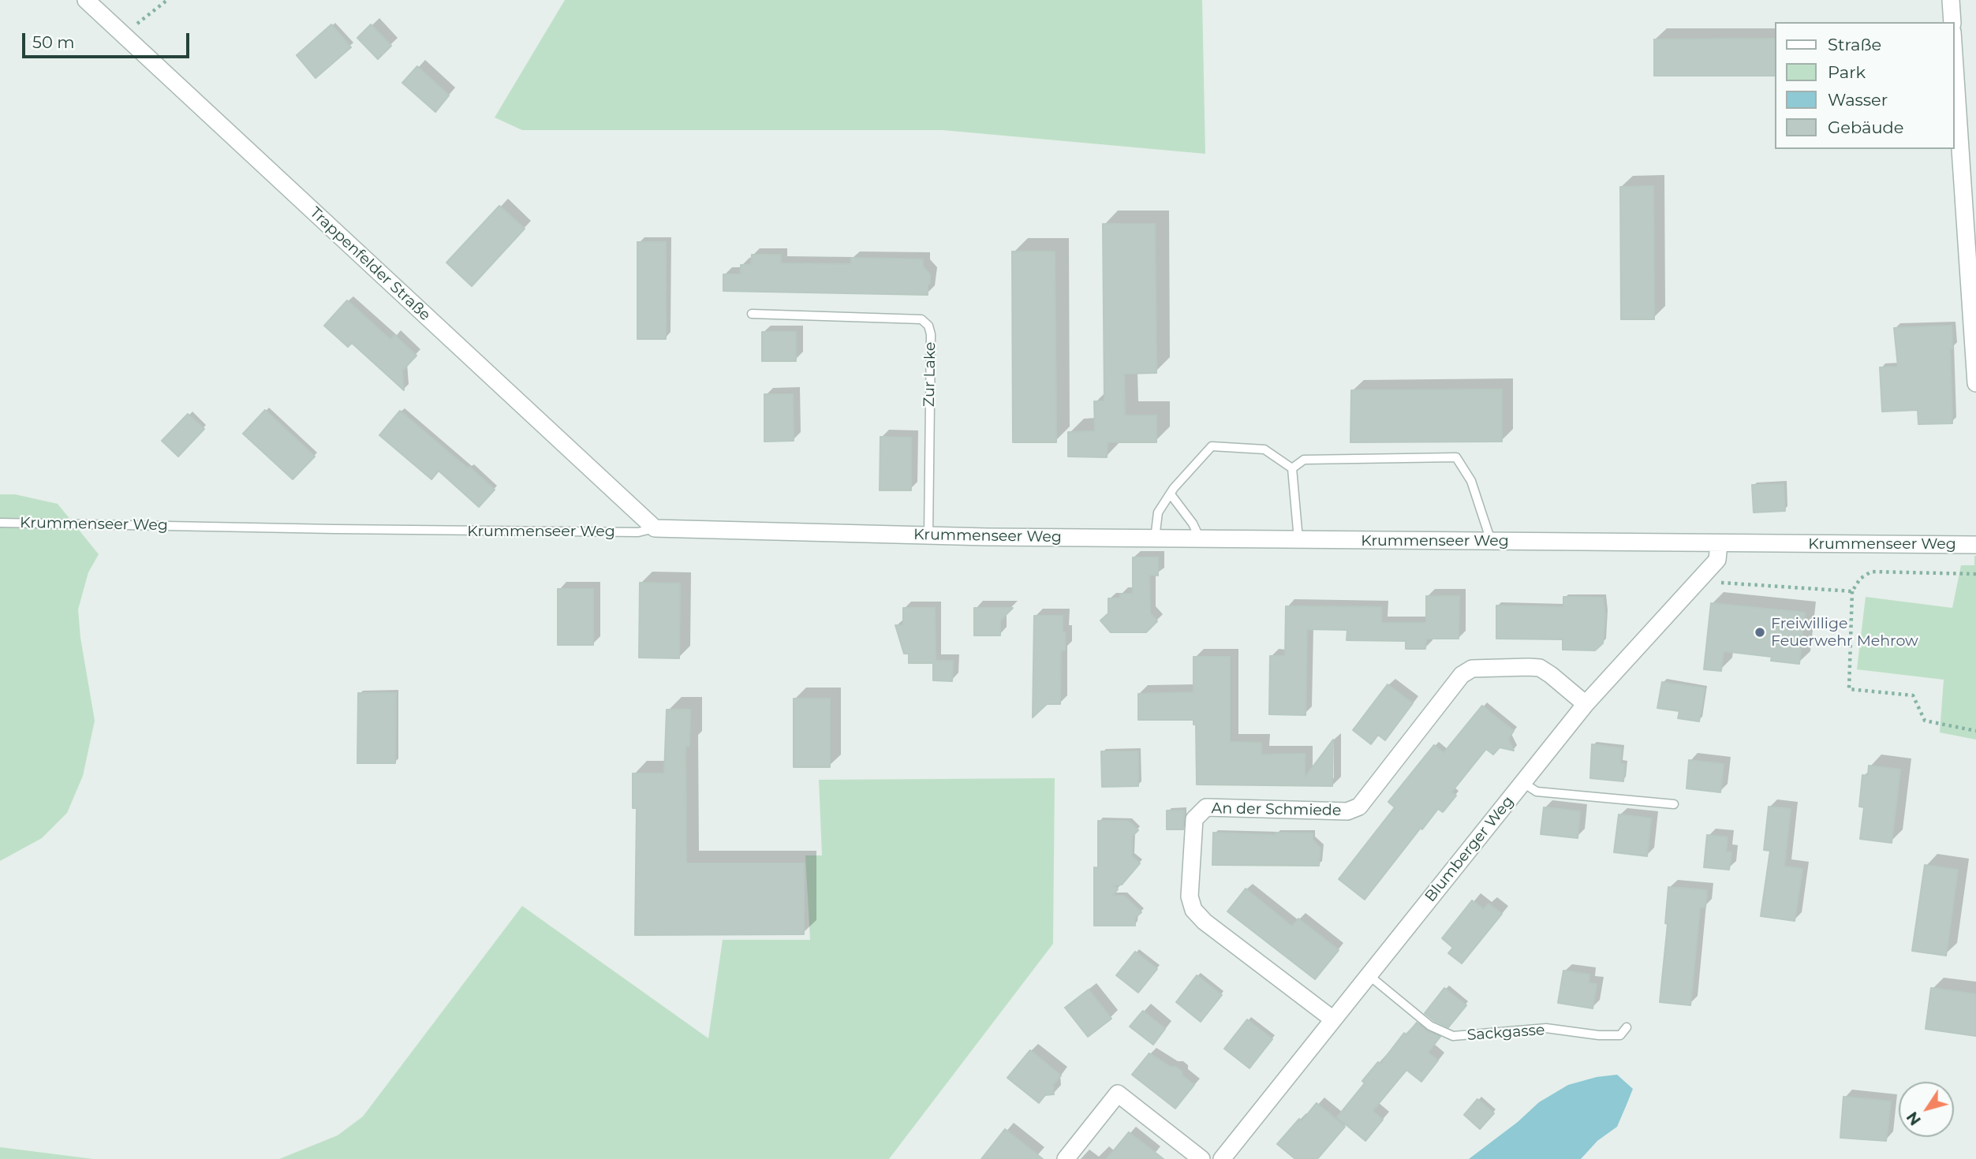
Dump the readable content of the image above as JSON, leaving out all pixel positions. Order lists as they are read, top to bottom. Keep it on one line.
{"streets":{"street":["Trappenfelder Straße","Krummenseer Weg","An der Schmiede","Blumberger Weg"],"lane":["Zur Lake","Sackgasse"]},"crossings":[["Trappenfelder Straße","Krummenseer Weg"],["Zur Lake","Krummenseer Weg"],["Krummenseer Weg","Blumberger Weg"],["An der Schmiede","Blumberger Weg"],["Blumberger Weg","Sackgasse"]],"places":["Freiwillige Feuerwehr Mehrow"],"legend":["Straße","Park","Wasser","Gebäude"],"scale_bar":"50 m","north":"bottom left"}
